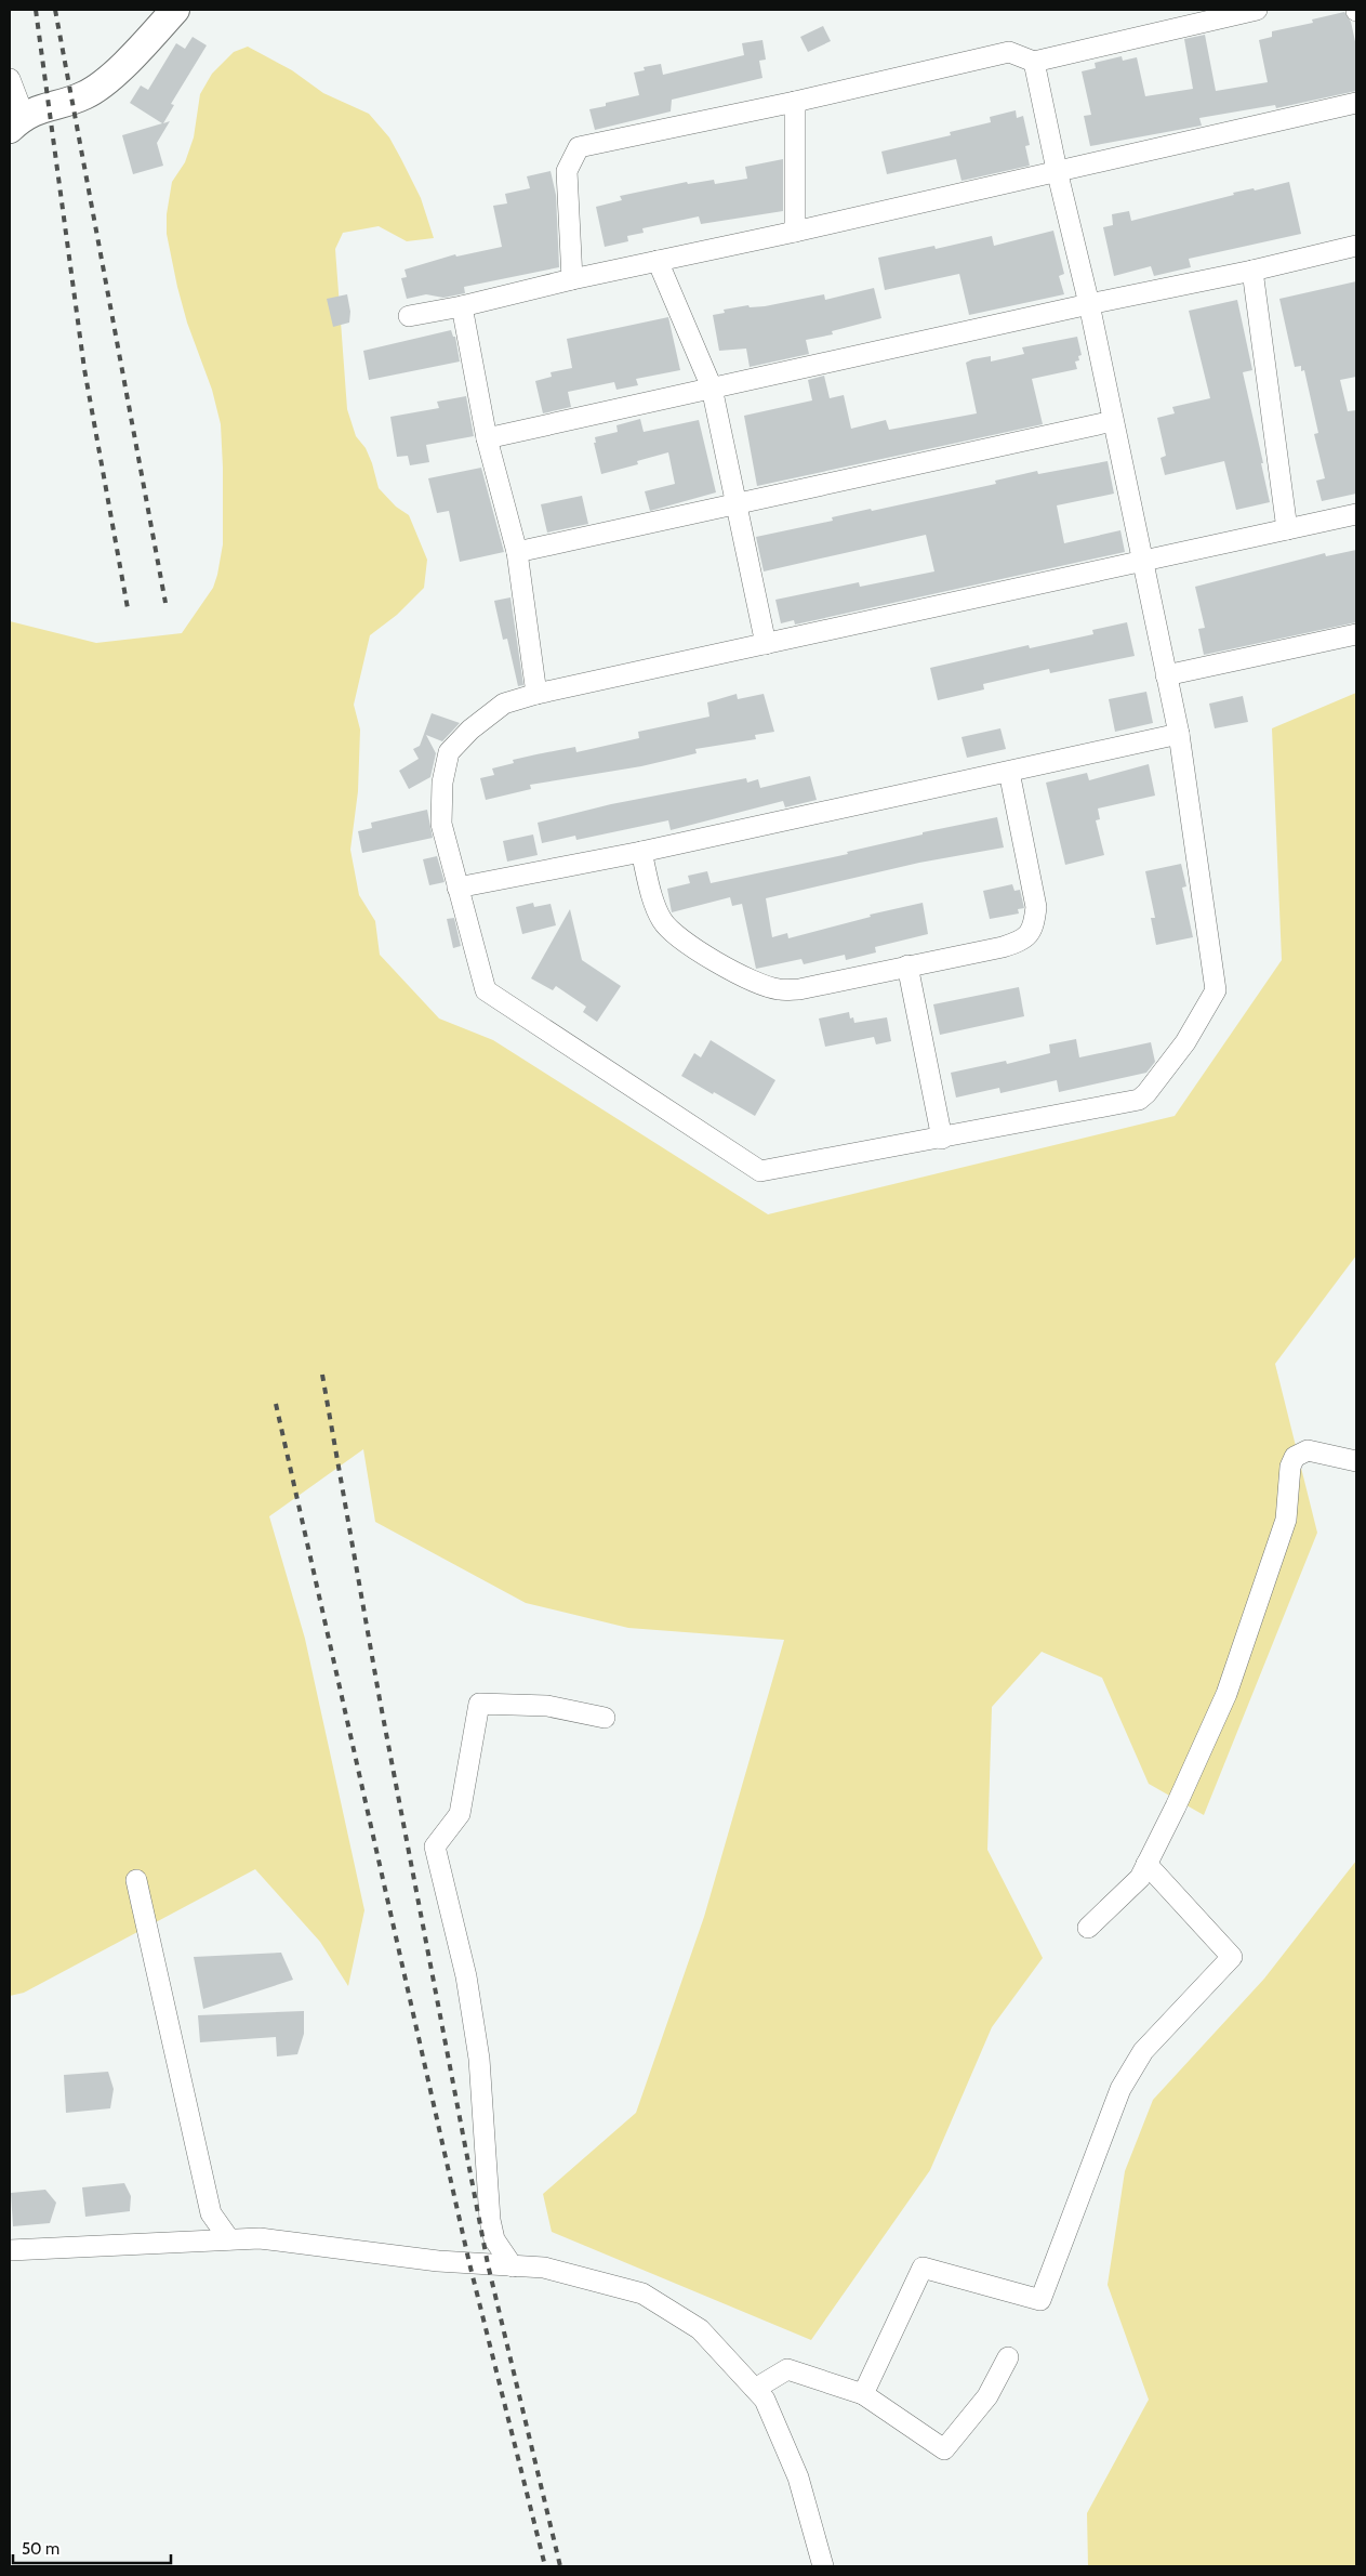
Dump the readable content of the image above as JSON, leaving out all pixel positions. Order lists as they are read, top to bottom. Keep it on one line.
{"scale_bar":"50 m"}
